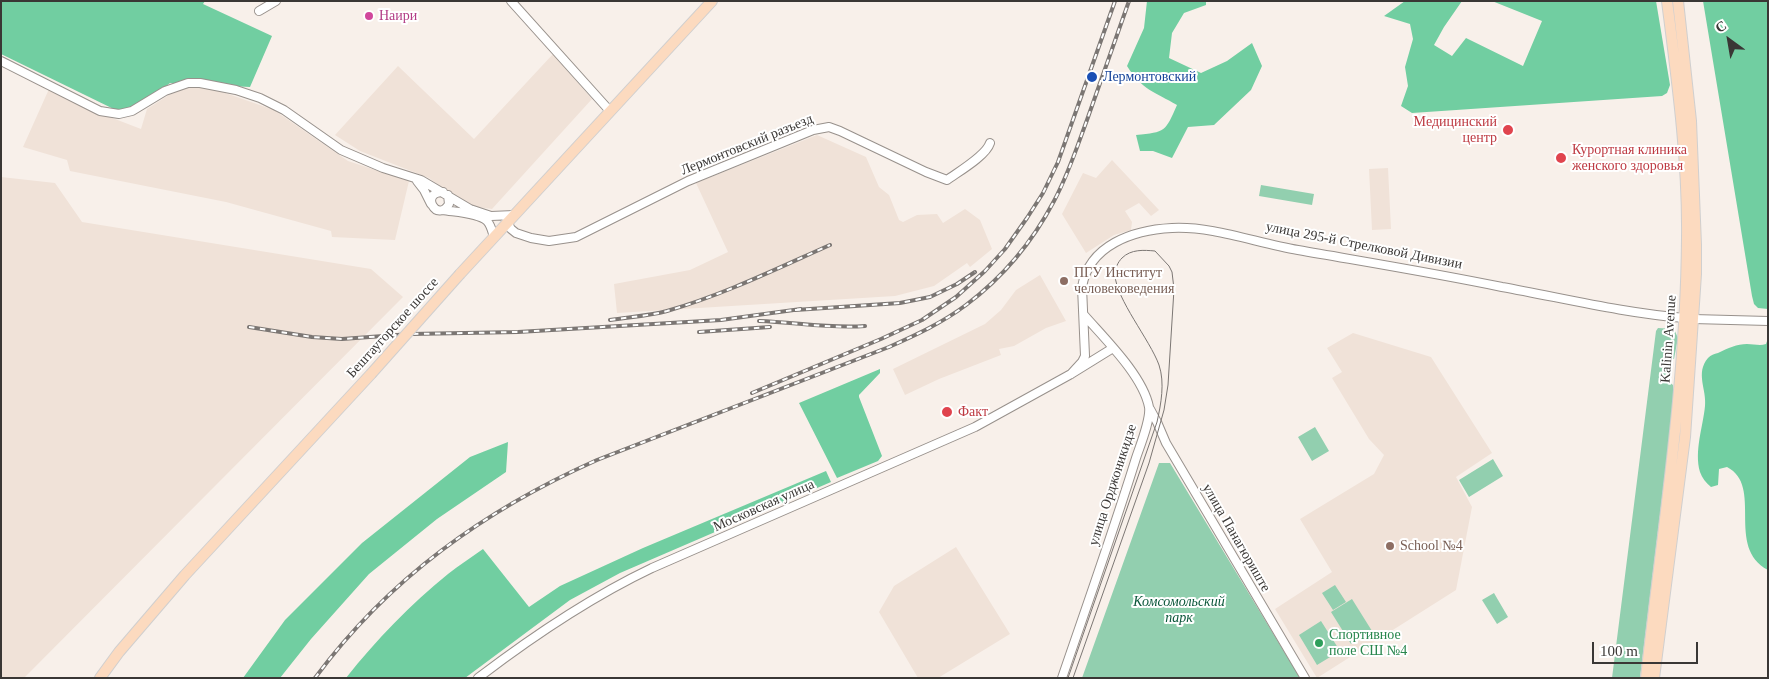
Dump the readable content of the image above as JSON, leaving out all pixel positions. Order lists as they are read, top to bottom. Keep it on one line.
{"streets":{"main road":["Бештаугорское шоссе","Kalinin Avenue"],"street":["Лермонтовский разъезд","улица 295-й Стрелковой Дивизии","улица Орджоникидзе","Московская улица","улица Панагюриште"]},"crossings":[["Лермонтовский разъезд","Бештаугорское шоссе"],["улица 295-й Стрелковой Дивизии","Kalinin Avenue"],["улица 295-й Стрелковой Дивизии","Московская улица"],["улица Орджоникидзе","улица Панагюриште"]],"parks":["Комсомольский парк"],"places":["Наири","Лермонтовский","Медицинский центр","Курортная клиника женского здоровья","ПГУ Институт человековедения","Факт","School №4","Спортивное поле СШ №4"],"scale_bar":"100 m","north":"top left"}
